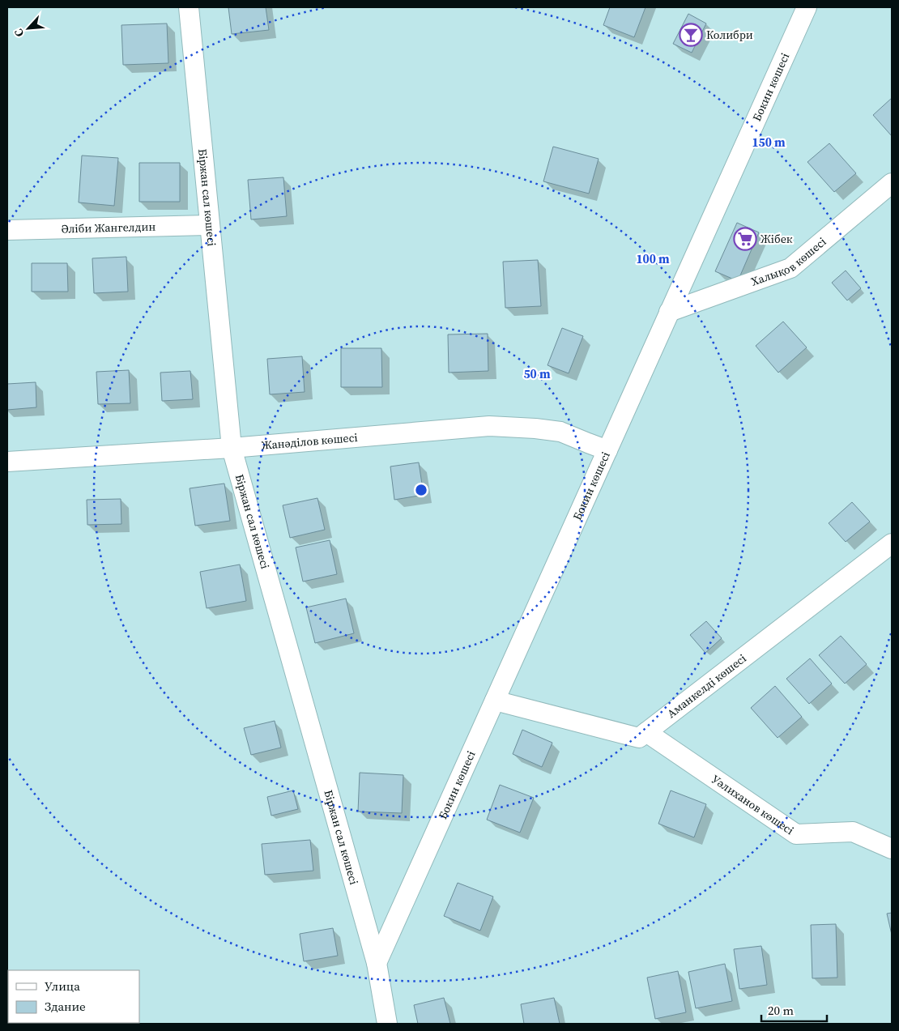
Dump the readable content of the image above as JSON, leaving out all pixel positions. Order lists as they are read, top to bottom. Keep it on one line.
{"streets":{"street":["Бокин көшесі","Біржан сал көшесі","Әліби Жангелдин","Халықов көшесі","Жанәділов көшесі","Аманкелді көшесі","Уәлиханов көшесі"]},"crossings":[["Бокин көшесі","Біржан сал көшесі"],["Бокин көшесі","Халықов көшесі"],["Бокин көшесі","Жанәділов көшесі"],["Бокин көшесі","Аманкелді көшесі"],["Біржан сал көшесі","Әліби Жангелдин"],["Біржан сал көшесі","Жанәділов көшесі"],["Аманкелді көшесі","Уәлиханов көшесі"]],"places":{"bar":["Колибри"],"supermarket":["Жібек"]},"legend":["Улица","Здание"],"scale_bar":"20 m","north":"bottom left","rings":["150 m","100 m","50 m"]}
